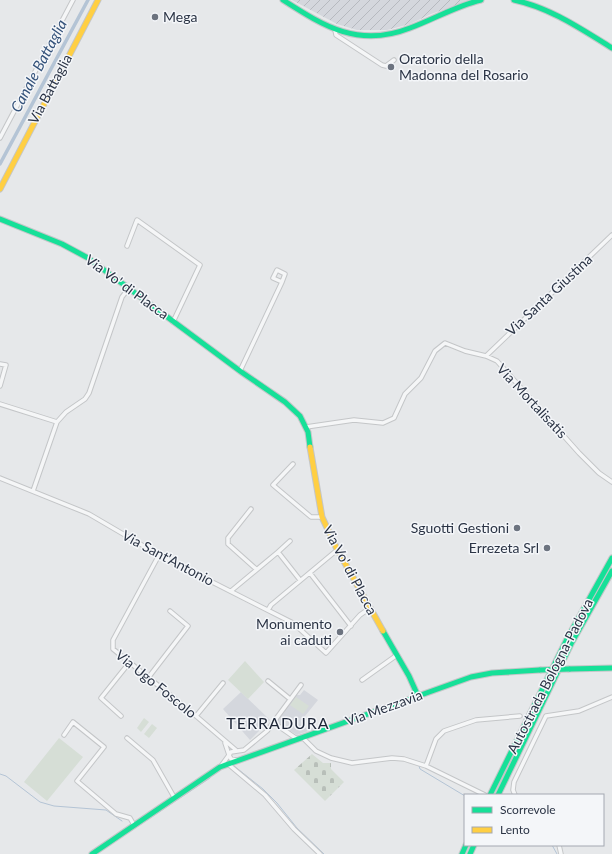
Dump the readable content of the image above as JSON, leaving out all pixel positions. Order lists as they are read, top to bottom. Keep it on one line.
{"streets":{"main road":["Via Battaglia","Via Vo' di Placca","Autostrada Bologna-Padova","Via Mezzavia"],"street":["Via Santa Giustina","Via Mortalisatis","Via Sant'Antonio","Via Ugo Foscolo"]},"crossings":[["Via Vo' di Placca","Via Mortalisatis"],["Via Vo' di Placca","Via Mezzavia"],["Via Santa Giustina","Via Mortalisatis"],["Via Sant'Antonio","Via Ugo Foscolo"]],"districts":["TERRADURA"],"water":["Canale Battaglia"],"places":["Mega","Oratorio della Madonna del Rosario","Sguotti Gestioni","Errezeta Srl","Monumento ai caduti"],"legend":["Scorrevole","Lento"]}
